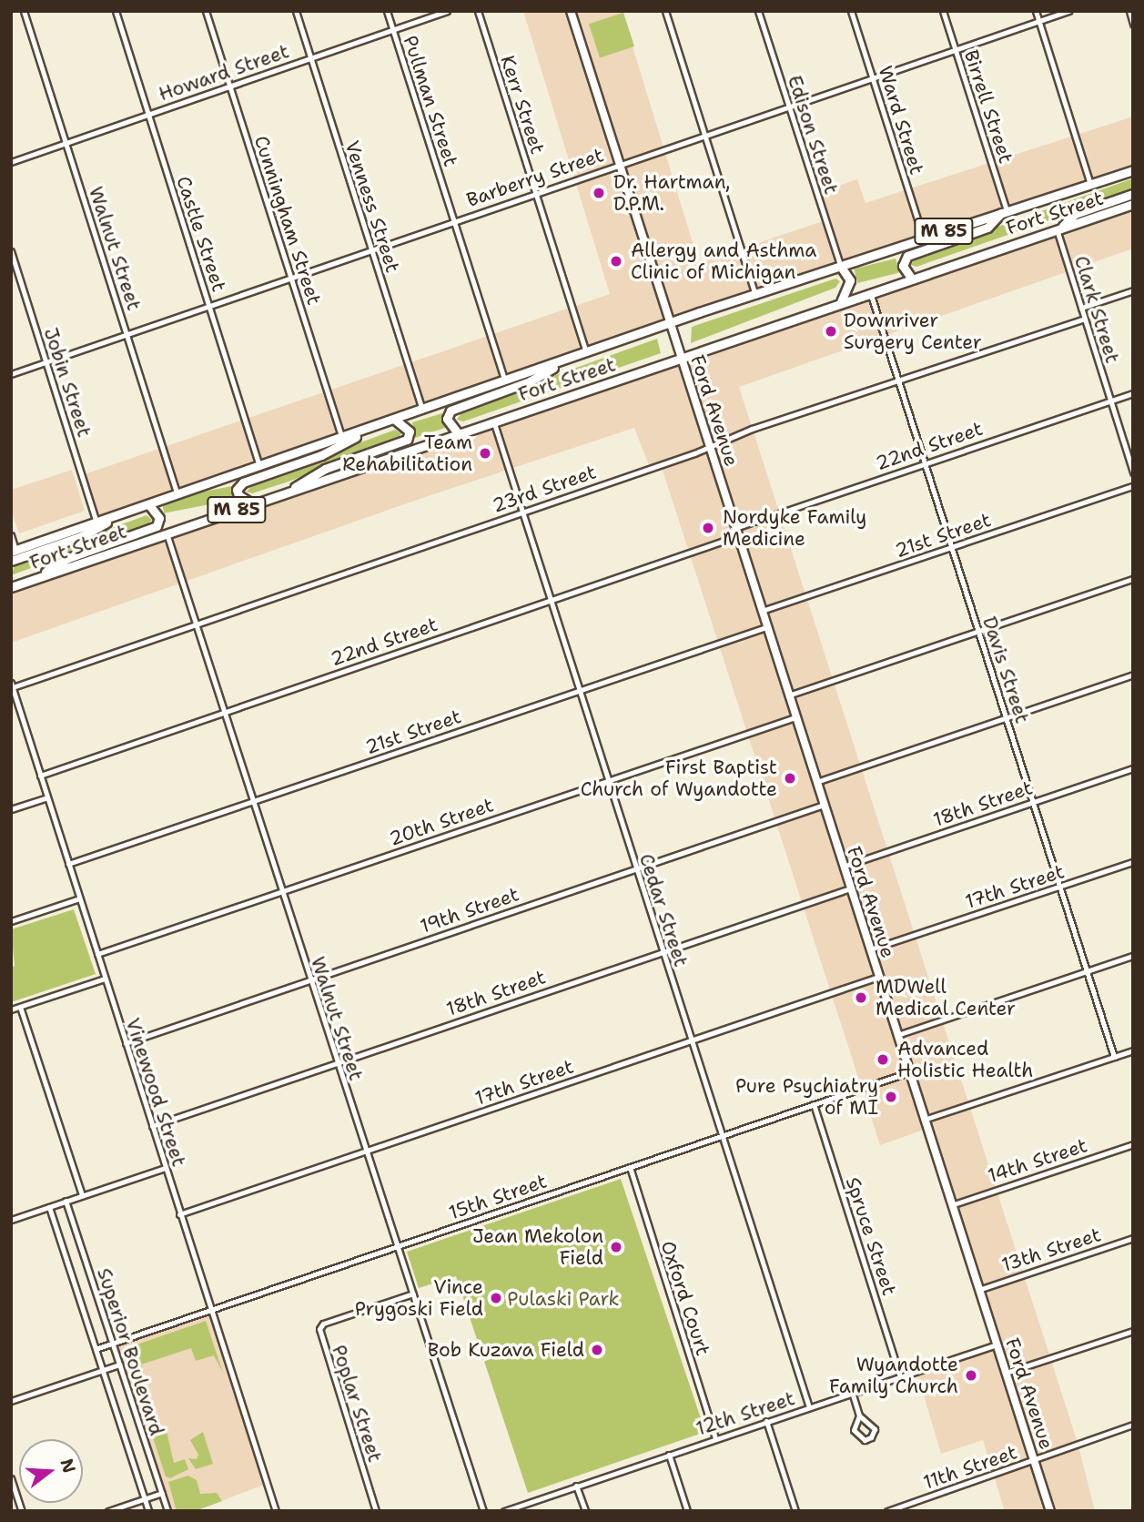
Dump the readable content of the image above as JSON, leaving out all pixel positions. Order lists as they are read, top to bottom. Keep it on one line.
{"streets":{"main road":["Fort Street","M 85","Ford Avenue"],"street":["Howard Street","Pullman Street","Kerr Street","Birrell Street","Ward Street","Edison Street","Barberry Street","Venness Street","Cunningham Street","Castle Street","Walnut Street","Clark Street","Jobin Street","22nd Street","23rd Street","21st Street","Davis Street","18th Street","20th Street","17th Street","19th Street","Cedar Street","Vinewood Street","14th Street","15th Street","Spruce Street","13th Street","Oxford Court","Superior Boulevard","Poplar Street","12th Street","11th Street"]},"crossings":[["Howard Street","Pullman Street"],["Howard Street","Venness Street"],["Howard Street","Cunningham Street"],["Howard Street","Castle Street"],["Howard Street","Walnut Street"],["Pullman Street","Barberry Street"],["Pullman Street","Fort Street"],["Kerr Street","Barberry Street"],["Kerr Street","Fort Street"],["Birrell Street","Barberry Street"],["Birrell Street","Fort Street"],["Ward Street","Barberry Street"],["Ward Street","Fort Street"],["Edison Street","Barberry Street"],["Edison Street","Fort Street"],["Barberry Street","Venness Street"],["Barberry Street","Cunningham Street"],["Barberry Street","Castle Street"],["Barberry Street","Walnut Street"],["Barberry Street","Jobin Street"],["Barberry Street","Ford Avenue"],["Venness Street","Fort Street"],["Fort Street","Cunningham Street"],["Fort Street","Castle Street"],["Fort Street","Walnut Street"],["Fort Street","Clark Street"],["Fort Street","Jobin Street"],["Fort Street","Ford Avenue"],["Fort Street","Davis Street"],["Fort Street","Cedar Street"],["Walnut Street","22nd Street"],["Walnut Street","23rd Street"],["Walnut Street","21st Street"],["Walnut Street","18th Street"],["Walnut Street","20th Street"],["Walnut Street","17th Street"],["Walnut Street","19th Street"],["Walnut Street","15th Street"],["Walnut Street","Poplar Street"],["Clark Street","22nd Street"],["Clark Street","23rd Street"],["Ford Avenue","22nd Street"],["Ford Avenue","23rd Street"],["Ford Avenue","21st Street"],["Ford Avenue","18th Street"],["Ford Avenue","20th Street"],["Ford Avenue","17th Street"],["Ford Avenue","19th Street"],["Ford Avenue","14th Street"],["Ford Avenue","15th Street"],["Ford Avenue","13th Street"],["Ford Avenue","12th Street"],["Ford Avenue","11th Street"],["22nd Street","Davis Street"],["22nd Street","Cedar Street"],["22nd Street","Vinewood Street"],["23rd Street","Davis Street"],["23rd Street","Cedar Street"],["23rd Street","Vinewood Street"],["21st Street","Davis Street"],["21st Street","Cedar Street"],["21st Street","Vinewood Street"],["Davis Street","18th Street"],["Davis Street","17th Street"],["18th Street","Cedar Street"],["18th Street","Vinewood Street"],["20th Street","Cedar Street"],["20th Street","Vinewood Street"],["17th Street","Cedar Street"],["17th Street","Vinewood Street"],["19th Street","Cedar Street"],["19th Street","Vinewood Street"],["Cedar Street","15th Street"],["Cedar Street","12th Street"],["Vinewood Street","15th Street"],["15th Street","Spruce Street"],["15th Street","Oxford Court"],["15th Street","Superior Boulevard"],["Spruce Street","12th Street"],["Oxford Court","12th Street"]],"parks":["Pulaski Park"],"places":["Dr. Hartman, D.P.M.","Allergy and Asthma Clinic of Michigan","Downriver Surgery Center","Team Rehabilitation","Nordyke Family Medicine","First Baptist Church of Wyandotte","MDWell Medical Center","Advanced Holistic Health","Pure Psychiatry of MI","Jean Mekolon Field","Vince Prygoski Field","Bob Kuzava Field","Wyandotte Family Church"],"north":"right"}
